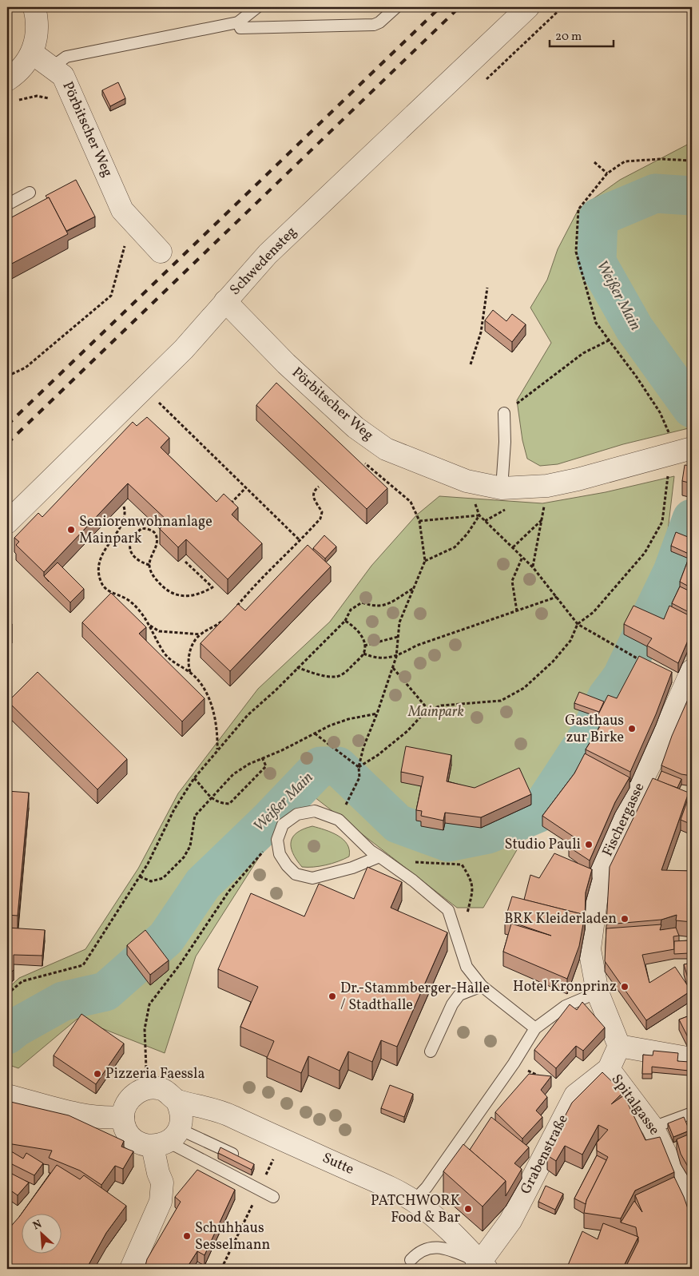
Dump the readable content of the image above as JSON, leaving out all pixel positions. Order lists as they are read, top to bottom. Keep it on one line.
{"streets":{"street":["Pörbitscher Weg","Schwedensteg","Fischergasse","Spitalgasse","Grabenstraße","Sutte"]},"crossings":[["Pörbitscher Weg","Schwedensteg"],["Fischergasse","Grabenstraße"],["Spitalgasse","Grabenstraße"],["Grabenstraße","Sutte"]],"water":["Weißer Main"],"parks":["Mainpark"],"places":["Seniorenwohnanlage Mainpark","Gasthaus zur Birke","Studio Pauli","BRK Kleiderladen","Hotel Kronprinz","Dr.-Stammberger-Halle / Stadthalle","Pizzeria Faessla","PATCHWORK Food & Bar","Schuhhaus Sesselmann"],"scale_bar":"20 m","north":"top left"}
